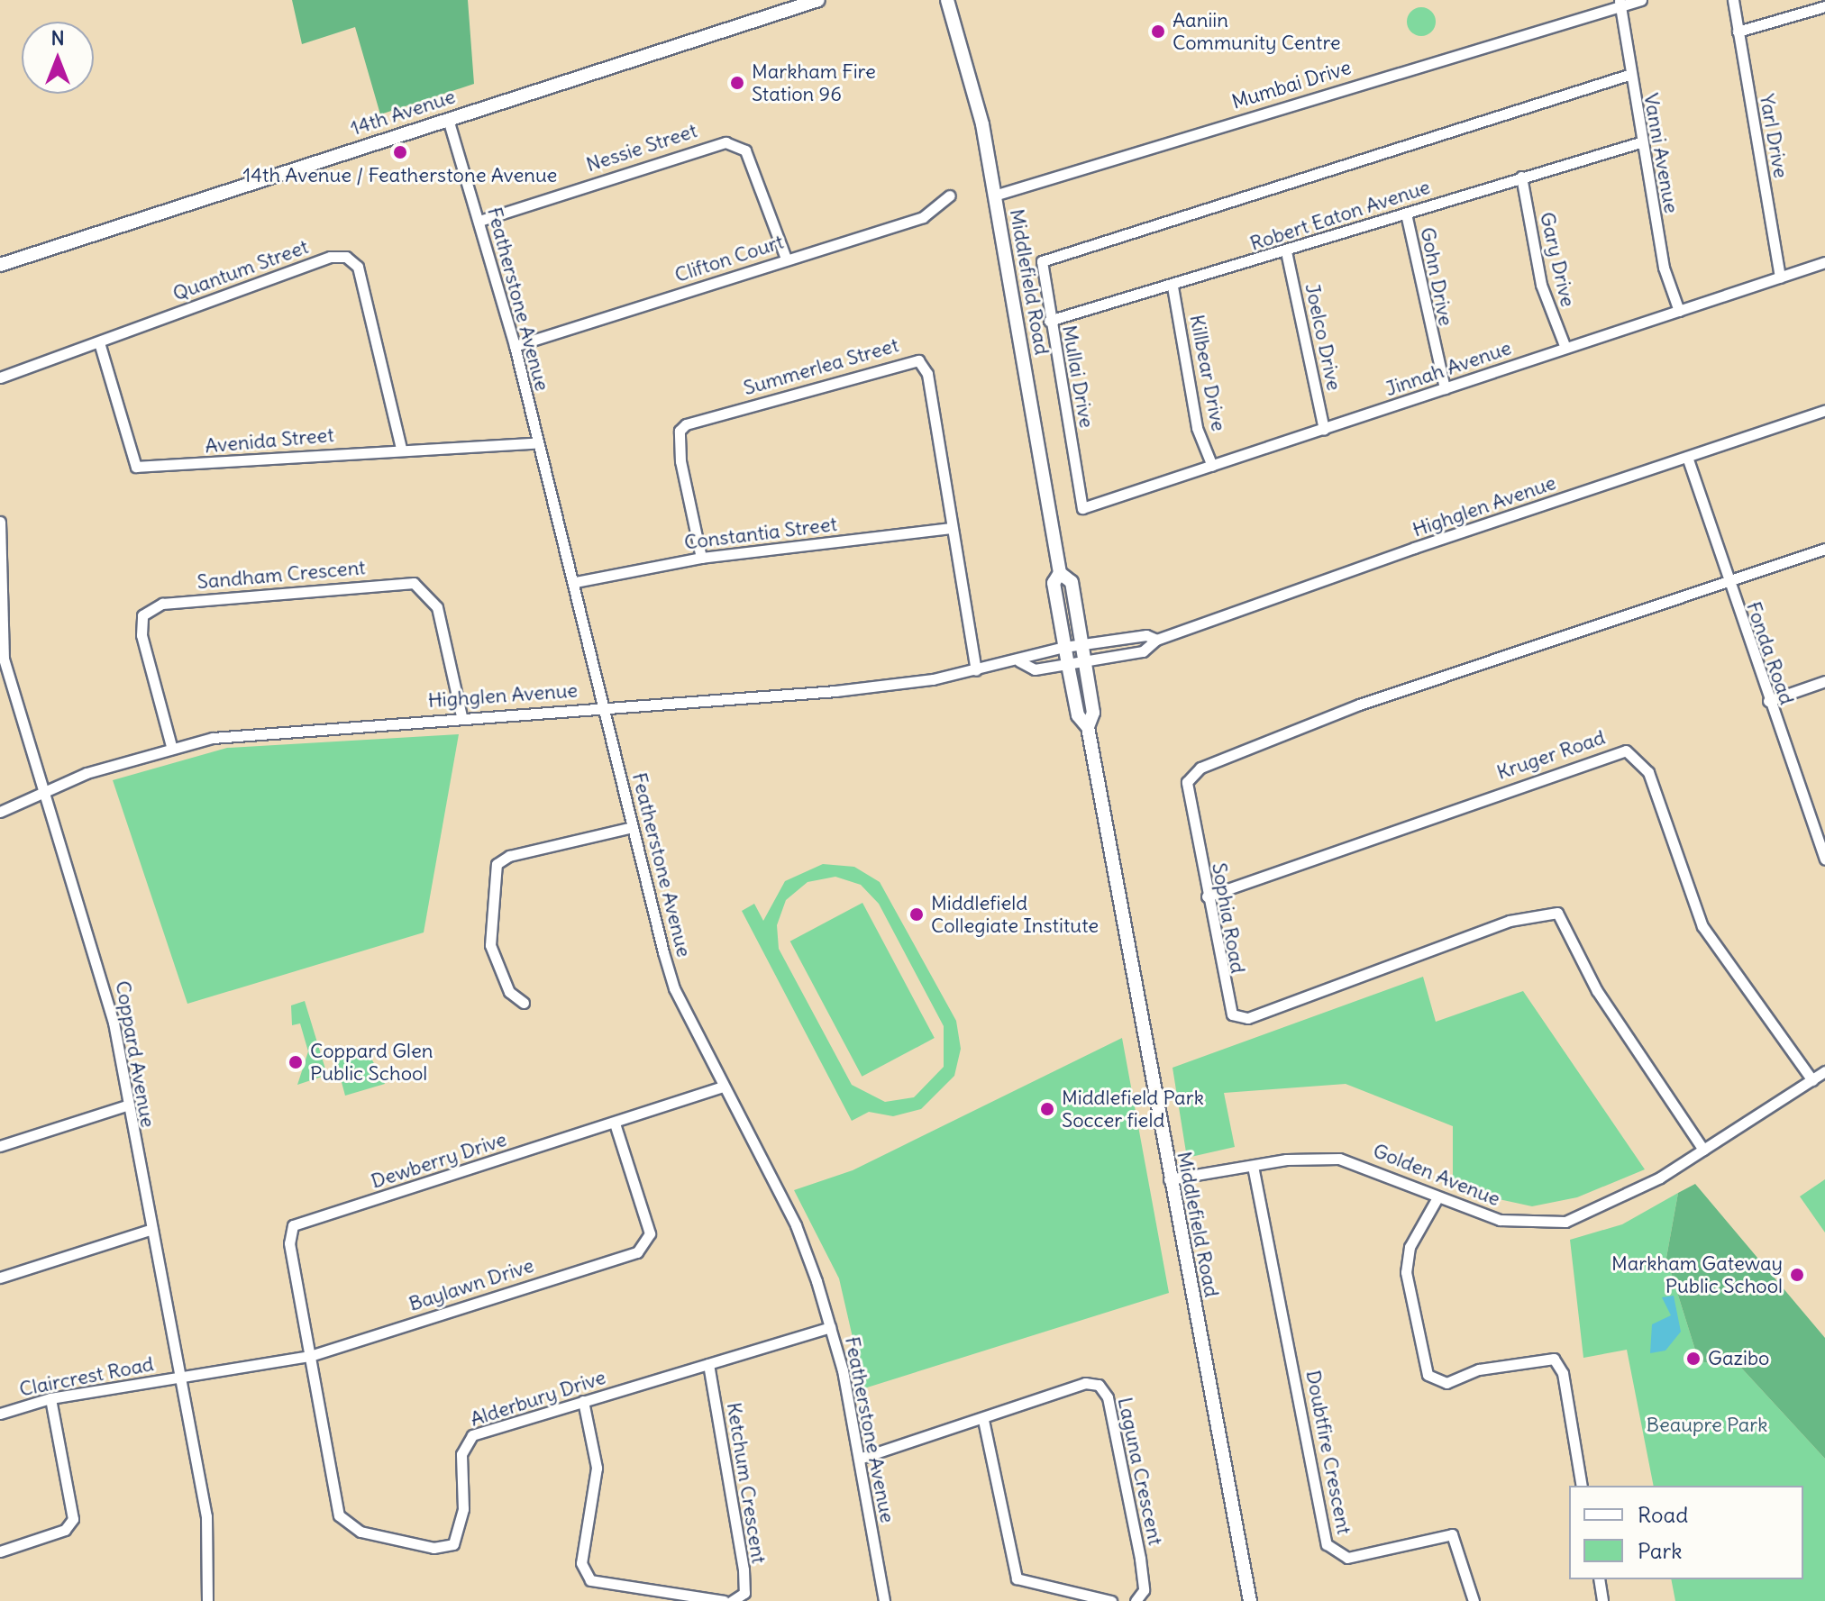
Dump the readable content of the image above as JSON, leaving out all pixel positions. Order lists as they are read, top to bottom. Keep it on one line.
{"streets":{"main road":["14th Avenue","Middlefield Road"],"street":["Mumbai Drive","Yarl Drive","Nessie Street","Vanni Avenue","Robert Eaton Avenue","Clifton Court","Gary Drive","Quantum Street","Gohn Drive","Featherstone Avenue","Joelco Drive","Summerlea Street","Jinnah Avenue","Killbear Drive","Mullai Drive","Avenida Street","Highglen Avenue","Constantia Street","Sandham Crescent","Fonda Road","Kruger Road","Sophia Road","Coppard Avenue","Dewberry Drive","Golden Avenue","Baylawn Drive","Claircrest Road","Alderbury Drive","Doubtfire Crescent","Laguna Crescent","Ketchum Crescent"]},"crossings":[["Mumbai Drive","Vanni Avenue"],["Mumbai Drive","Middlefield Road"],["14th Avenue","Featherstone Avenue"],["Yarl Drive","Jinnah Avenue"],["Nessie Street","Clifton Court"],["Nessie Street","Featherstone Avenue"],["Vanni Avenue","Robert Eaton Avenue"],["Vanni Avenue","Jinnah Avenue"],["Vanni Avenue","Mullai Drive"],["Robert Eaton Avenue","Gary Drive"],["Robert Eaton Avenue","Gohn Drive"],["Robert Eaton Avenue","Joelco Drive"],["Robert Eaton Avenue","Killbear Drive"],["Robert Eaton Avenue","Mullai Drive"],["Clifton Court","Featherstone Avenue"],["Gary Drive","Jinnah Avenue"],["Quantum Street","Avenida Street"],["Gohn Drive","Jinnah Avenue"],["Middlefield Road","Highglen Avenue"],["Middlefield Road","Golden Avenue"],["Featherstone Avenue","Avenida Street"],["Featherstone Avenue","Highglen Avenue"],["Featherstone Avenue","Constantia Street"],["Featherstone Avenue","Dewberry Drive"],["Featherstone Avenue","Alderbury Drive"],["Featherstone Avenue","Laguna Crescent"],["Joelco Drive","Jinnah Avenue"],["Summerlea Street","Highglen Avenue"],["Summerlea Street","Constantia Street"],["Jinnah Avenue","Killbear Drive"],["Jinnah Avenue","Mullai Drive"],["Highglen Avenue","Sandham Crescent"],["Highglen Avenue","Fonda Road"],["Highglen Avenue","Coppard Avenue"],["Fonda Road","Sophia Road"],["Kruger Road","Sophia Road"],["Kruger Road","Golden Avenue"],["Sophia Road","Golden Avenue"],["Coppard Avenue","Baylawn Drive"],["Coppard Avenue","Claircrest Road"],["Dewberry Drive","Baylawn Drive"],["Dewberry Drive","Alderbury Drive"],["Golden Avenue","Doubtfire Crescent"],["Baylawn Drive","Claircrest Road"],["Baylawn Drive","Alderbury Drive"],["Alderbury Drive","Ketchum Crescent"]],"parks":["Beaupre Park"],"places":["Aaniin Community Centre","Markham Fire Station 96","14th Avenue / Featherstone Avenue","Middlefield Collegiate Institute","Coppard Glen Public School","Middlefield Park Soccer field","Markham Gateway Public School","Gazibo"],"legend":["Road","Park"],"north":"top"}
